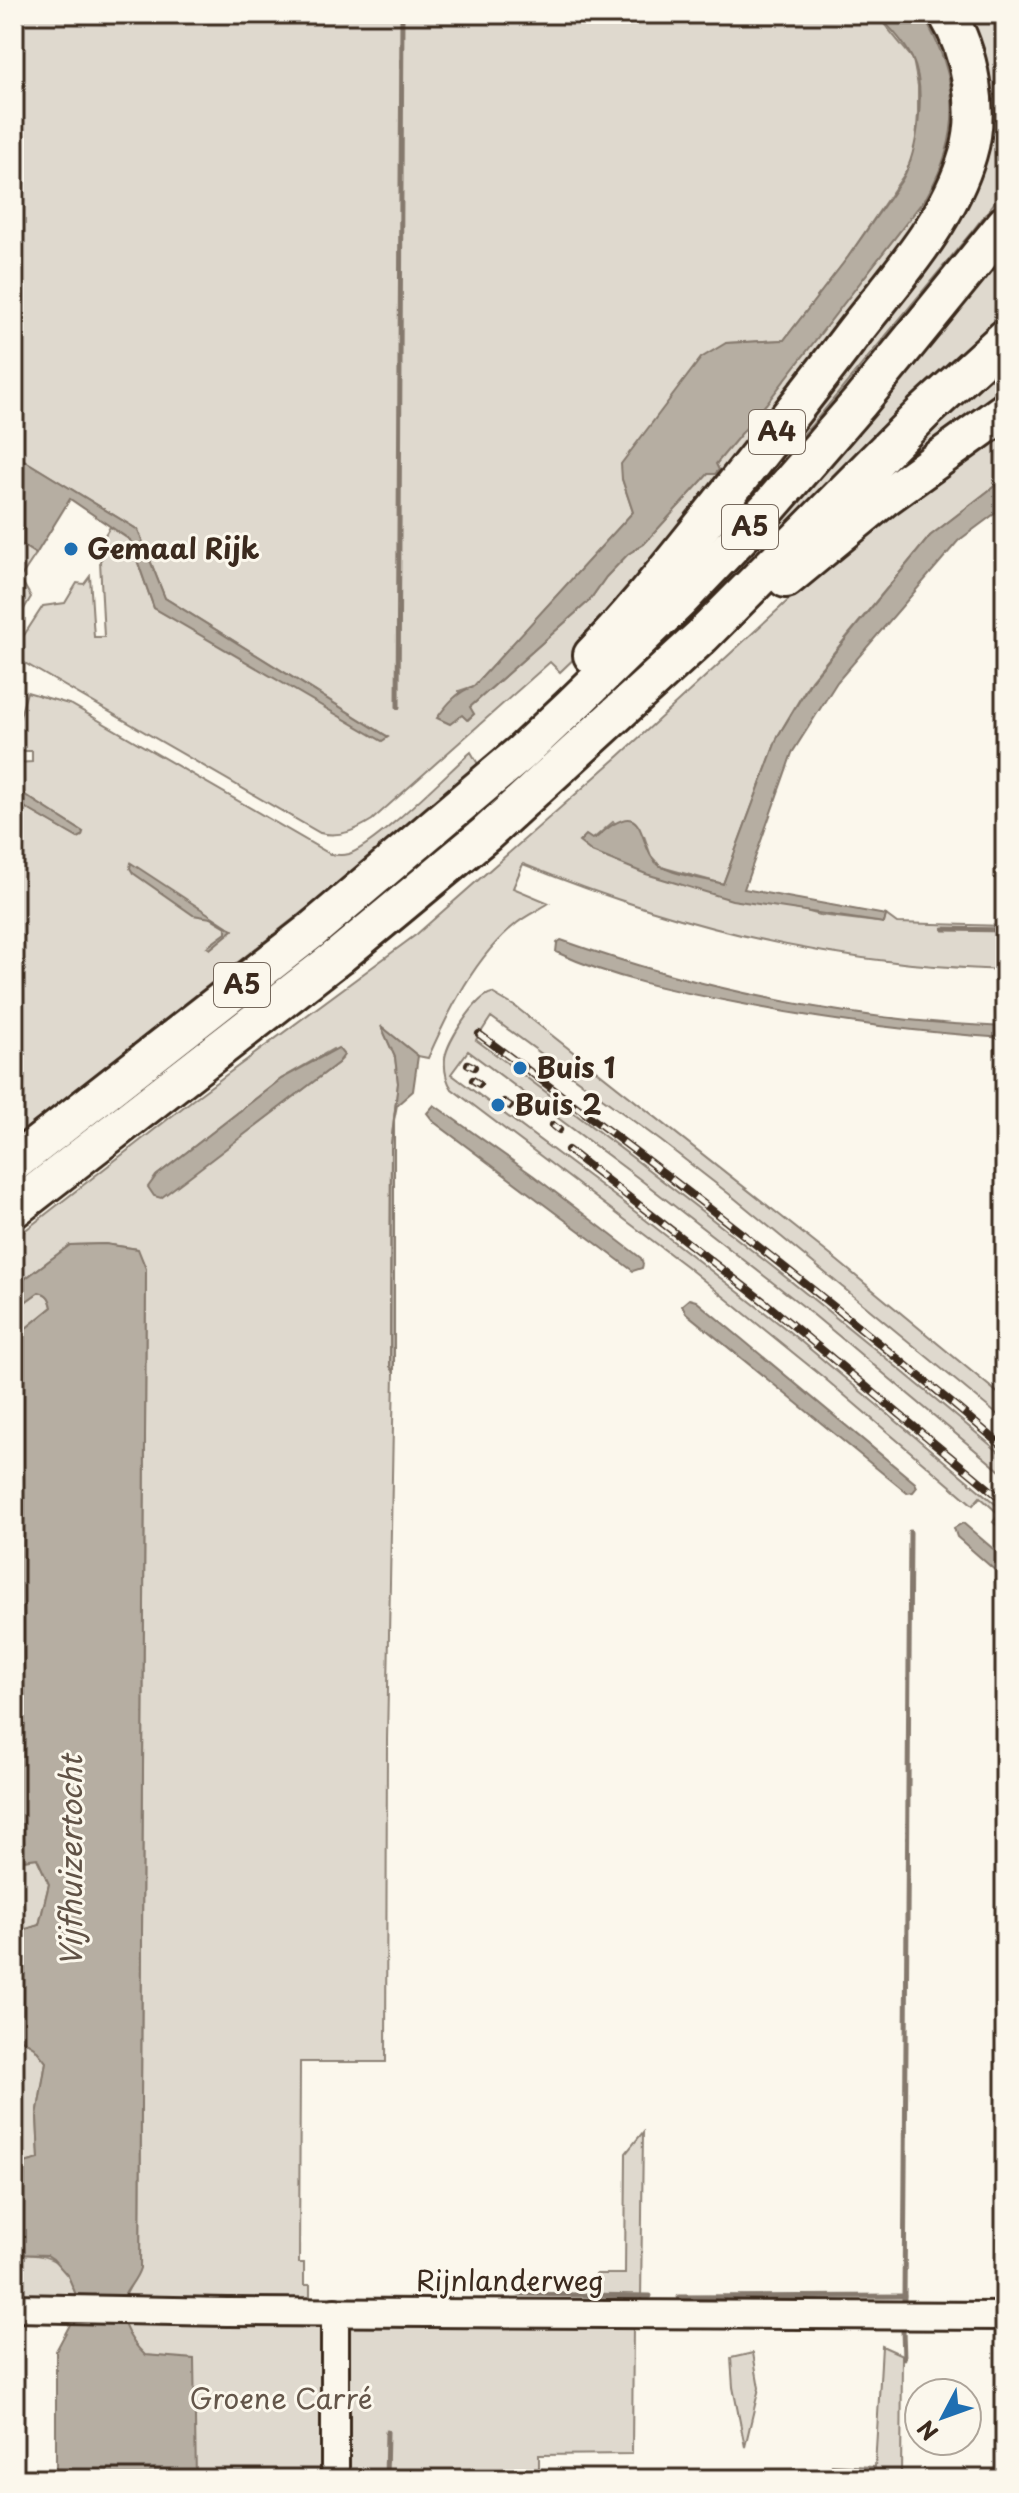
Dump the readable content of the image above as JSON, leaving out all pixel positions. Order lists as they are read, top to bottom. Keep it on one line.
{"streets":{"highway":["A4","A5"],"street":["Rijnlanderweg"]},"crossings":[["A4","A5"]],"water":["Vijfhuizertocht"],"parks":["Groene Carré"],"places":["Gemaal Rijk","Buis 1","Buis 2"],"north":"bottom left"}
